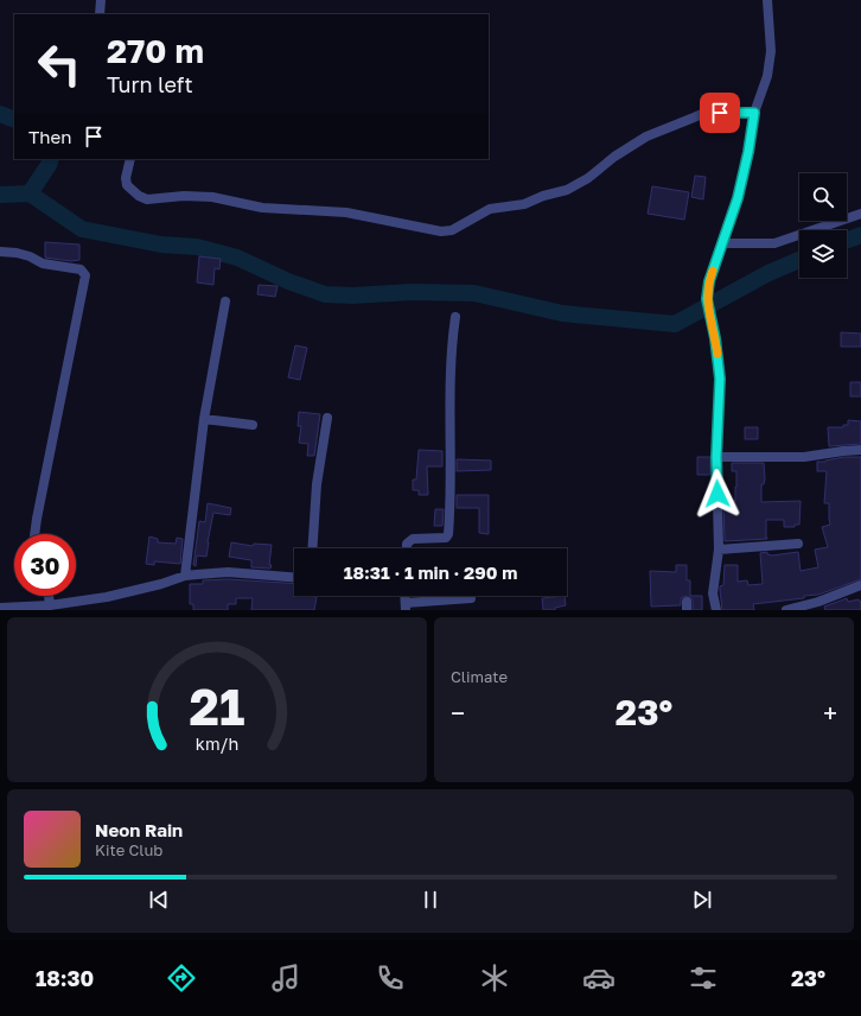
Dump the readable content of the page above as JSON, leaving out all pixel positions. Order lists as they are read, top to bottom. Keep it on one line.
{"page":{"turn":["270 m","Turn left"],"then":"Then","limit":"30","trip":"18:31 · 1 min · 290 m","tile":"Climate","heat":["−","23°","+"],"song":["Neon Rain","Kite Club"],"tabs":["18:30","23°"],"gauge":["21","km/h"]}}
